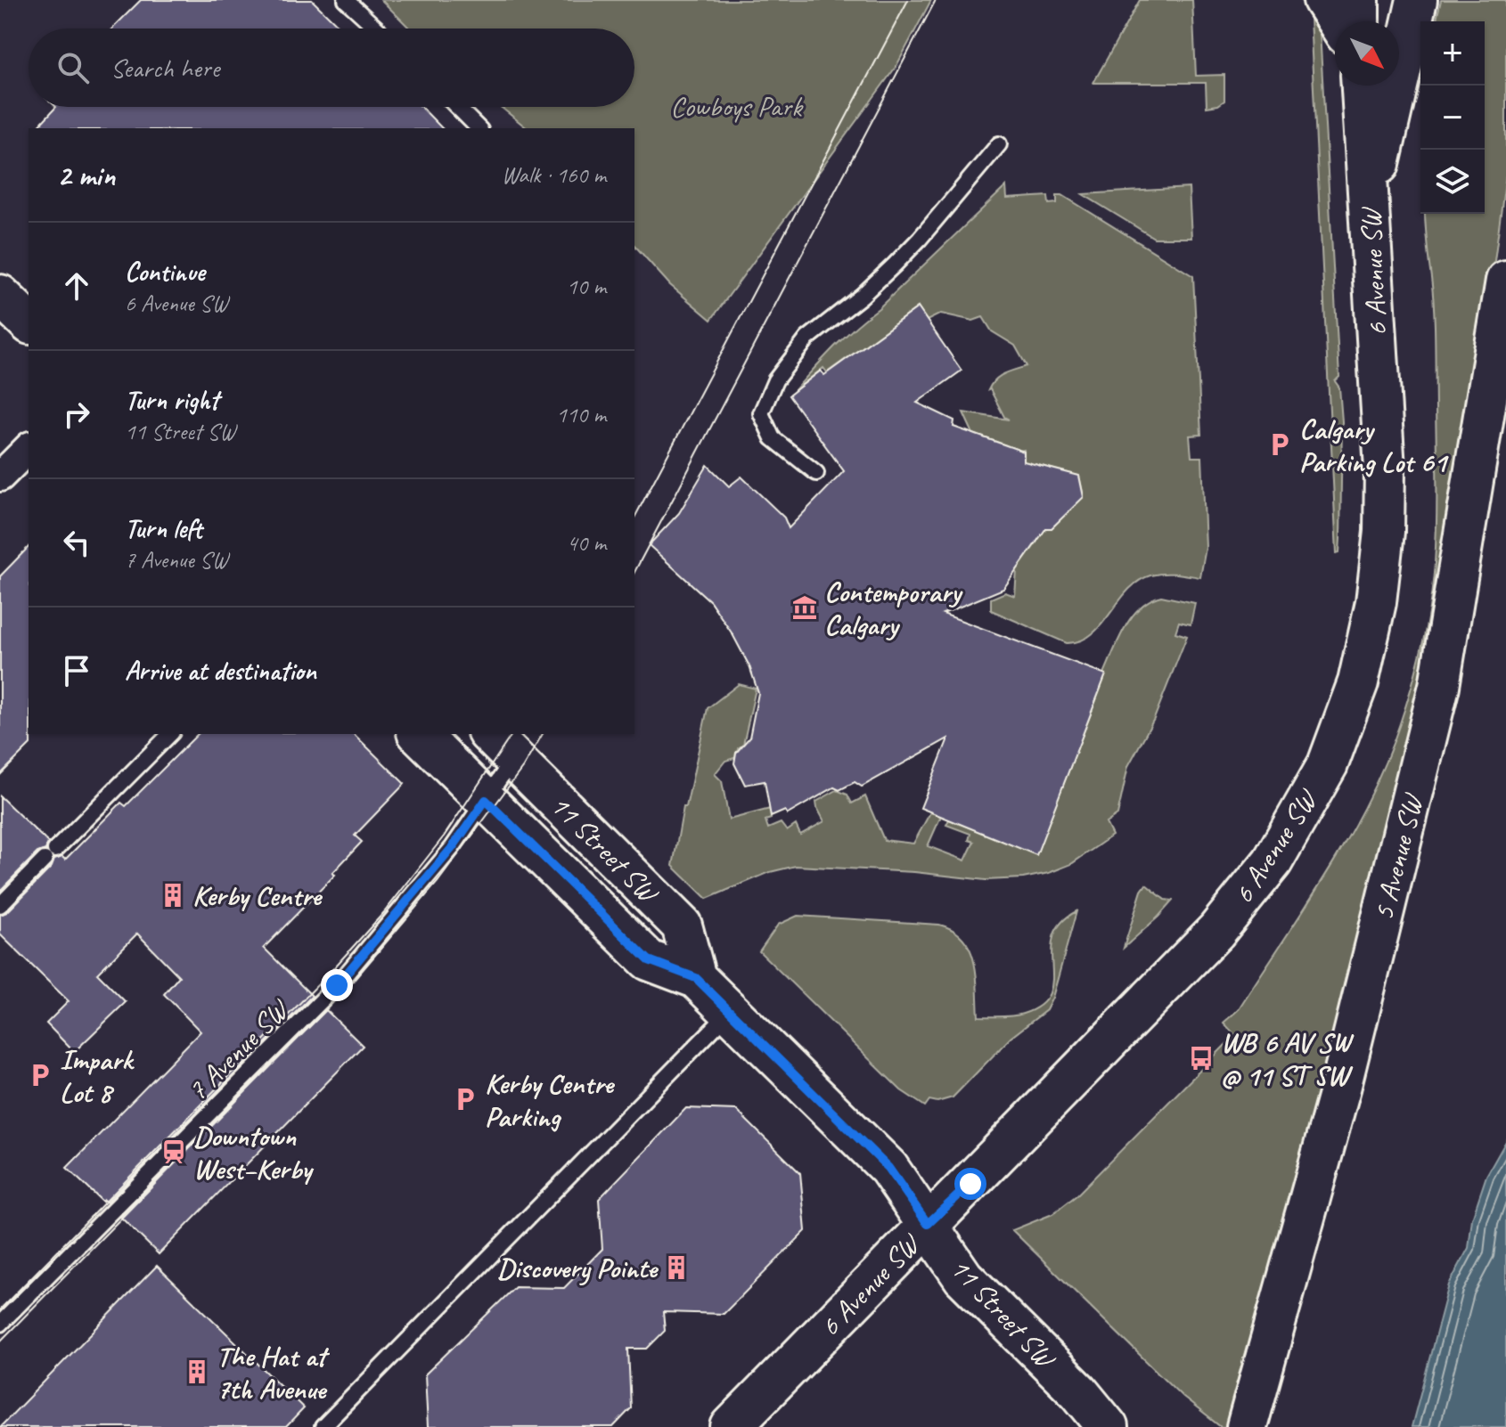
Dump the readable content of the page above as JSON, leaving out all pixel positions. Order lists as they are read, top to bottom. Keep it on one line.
{"streets":{"street":["6 Avenue SW","11 Street SW","5 Avenue SW"],"lane":["7 Avenue SW"]},"crossings":[["6 Avenue SW","11 Street SW"],["11 Street SW","7 Avenue SW"]],"parks":["Cowboys Park"],"places":{"parking":["Calgary Parking Lot 61","Impark Lot 8","Kerby Centre Parking"],"museum":["Contemporary Calgary"],"building":["Kerby Centre","Discovery Pointe","The Hat at 7th Avenue"],"bus stop":["WB 6 AV SW @ 11 ST SW"],"station":["Downtown West–Kerby"]},"north":"bottom right","page":{"map_buttons":["+","−"],"search":"Search here","heading":["2 min","Walk · 160 m"],"list":[["Continue","6 Avenue SW","10 m"],["Turn right","11 Street SW","110 m"],["Turn left","7 Avenue SW","40 m"],"Arrive at destination"]}}
